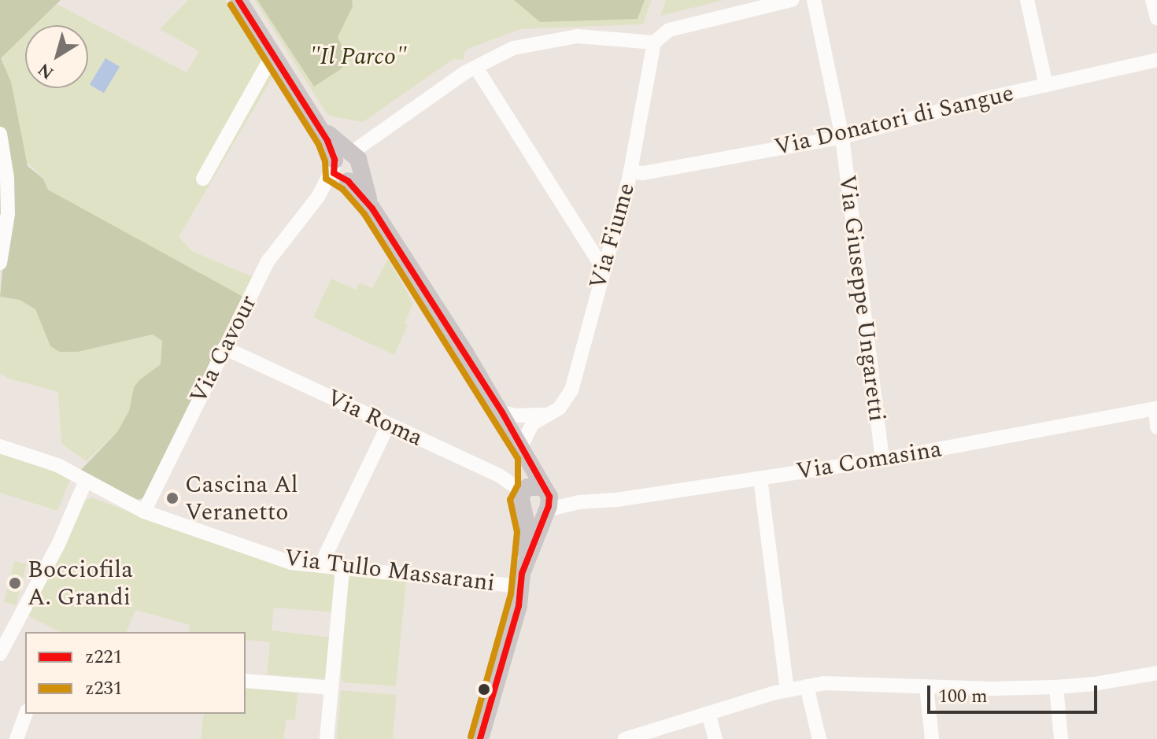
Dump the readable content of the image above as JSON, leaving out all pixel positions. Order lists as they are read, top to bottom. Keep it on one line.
{"streets":{"street":["Via Donatori di Sangue","Via Fiume","Via Giuseppe Ungaretti","Via Cavour","Via Roma","Via Comasina","Via Tullo Massarani"]},"crossings":[["Via Donatori di Sangue","Via Fiume"],["Via Donatori di Sangue","Via Giuseppe Ungaretti"],["Via Giuseppe Ungaretti","Via Comasina"],["Via Cavour","Via Roma"],["Via Cavour","Via Tullo Massarani"],["Via Roma","Via Comasina"]],"parks":["\"Il Parco\""],"places":["Cascina Al Veranetto","Bocciofila A. Grandi"],"lines":["transit line z221","transit line z231"],"legend":["z221","z231"],"scale_bar":"100 m","north":"bottom left"}
